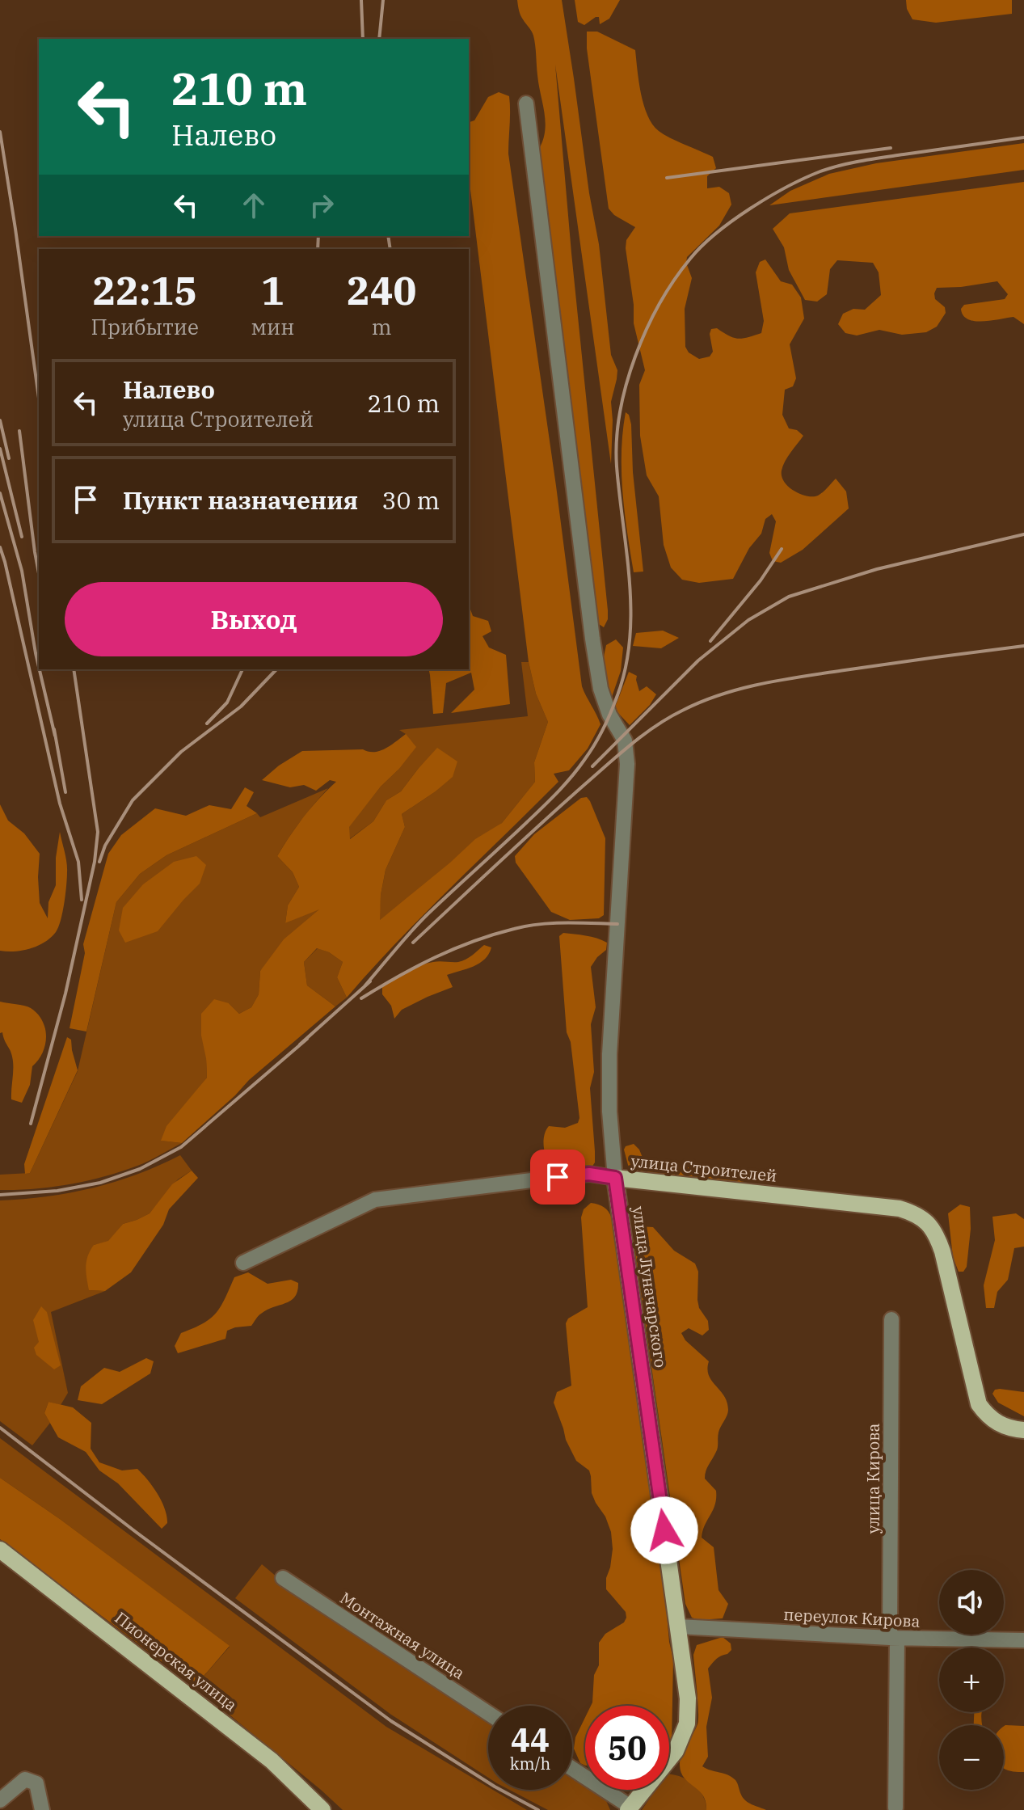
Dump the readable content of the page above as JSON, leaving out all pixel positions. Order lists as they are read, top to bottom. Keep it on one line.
{"streets":{"main road":["улица Строителей","улица Луначарского","Пионерская улица"],"street":["улица Кирова","переулок Кирова","Монтажная улица"]},"crossings":[["улица Строителей","улица Луначарского"],["улица Луначарского","переулок Кирова"],["улица Кирова","переулок Кирова"]],"page":{"turn":["210 m","Налево"],"eta":["22:15","Прибытие","1","мин","240","m"],"list":[{"name":"Налево","note":"улица Строителей","value":"210 m"},{"name":"Пункт назначения","value":"30 m"}],"buttons":"Выход","map_buttons":["+","−"],"speed":"44 km/h","limit":"50"}}
